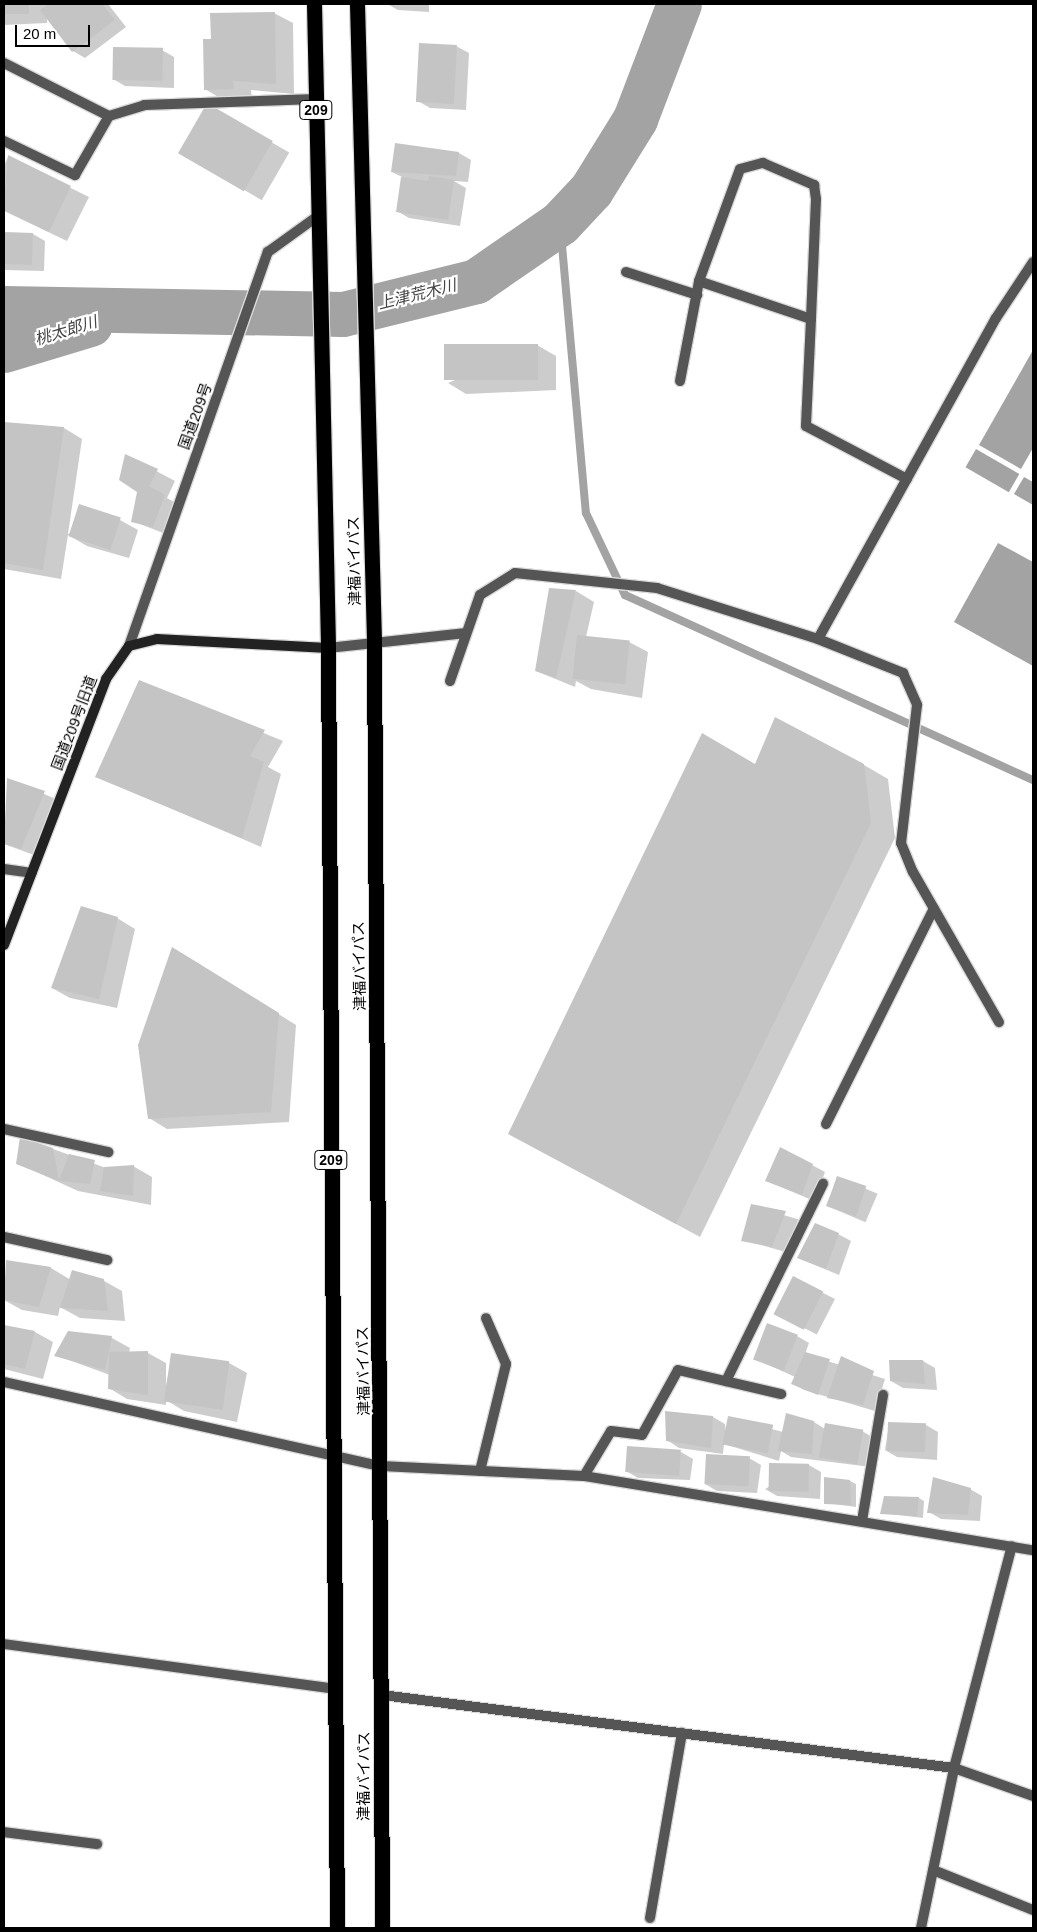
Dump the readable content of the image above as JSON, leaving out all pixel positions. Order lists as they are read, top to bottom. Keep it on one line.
{"streets":{"highway":["209","津福バイパス"],"street":["国道209号","国道209号旧道"]},"crossings":[["国道209号","津福バイパス"],["国道209号","国道209号旧道"]],"water":["上津荒木川","桃太郎川"],"scale_bar":"20 m"}
